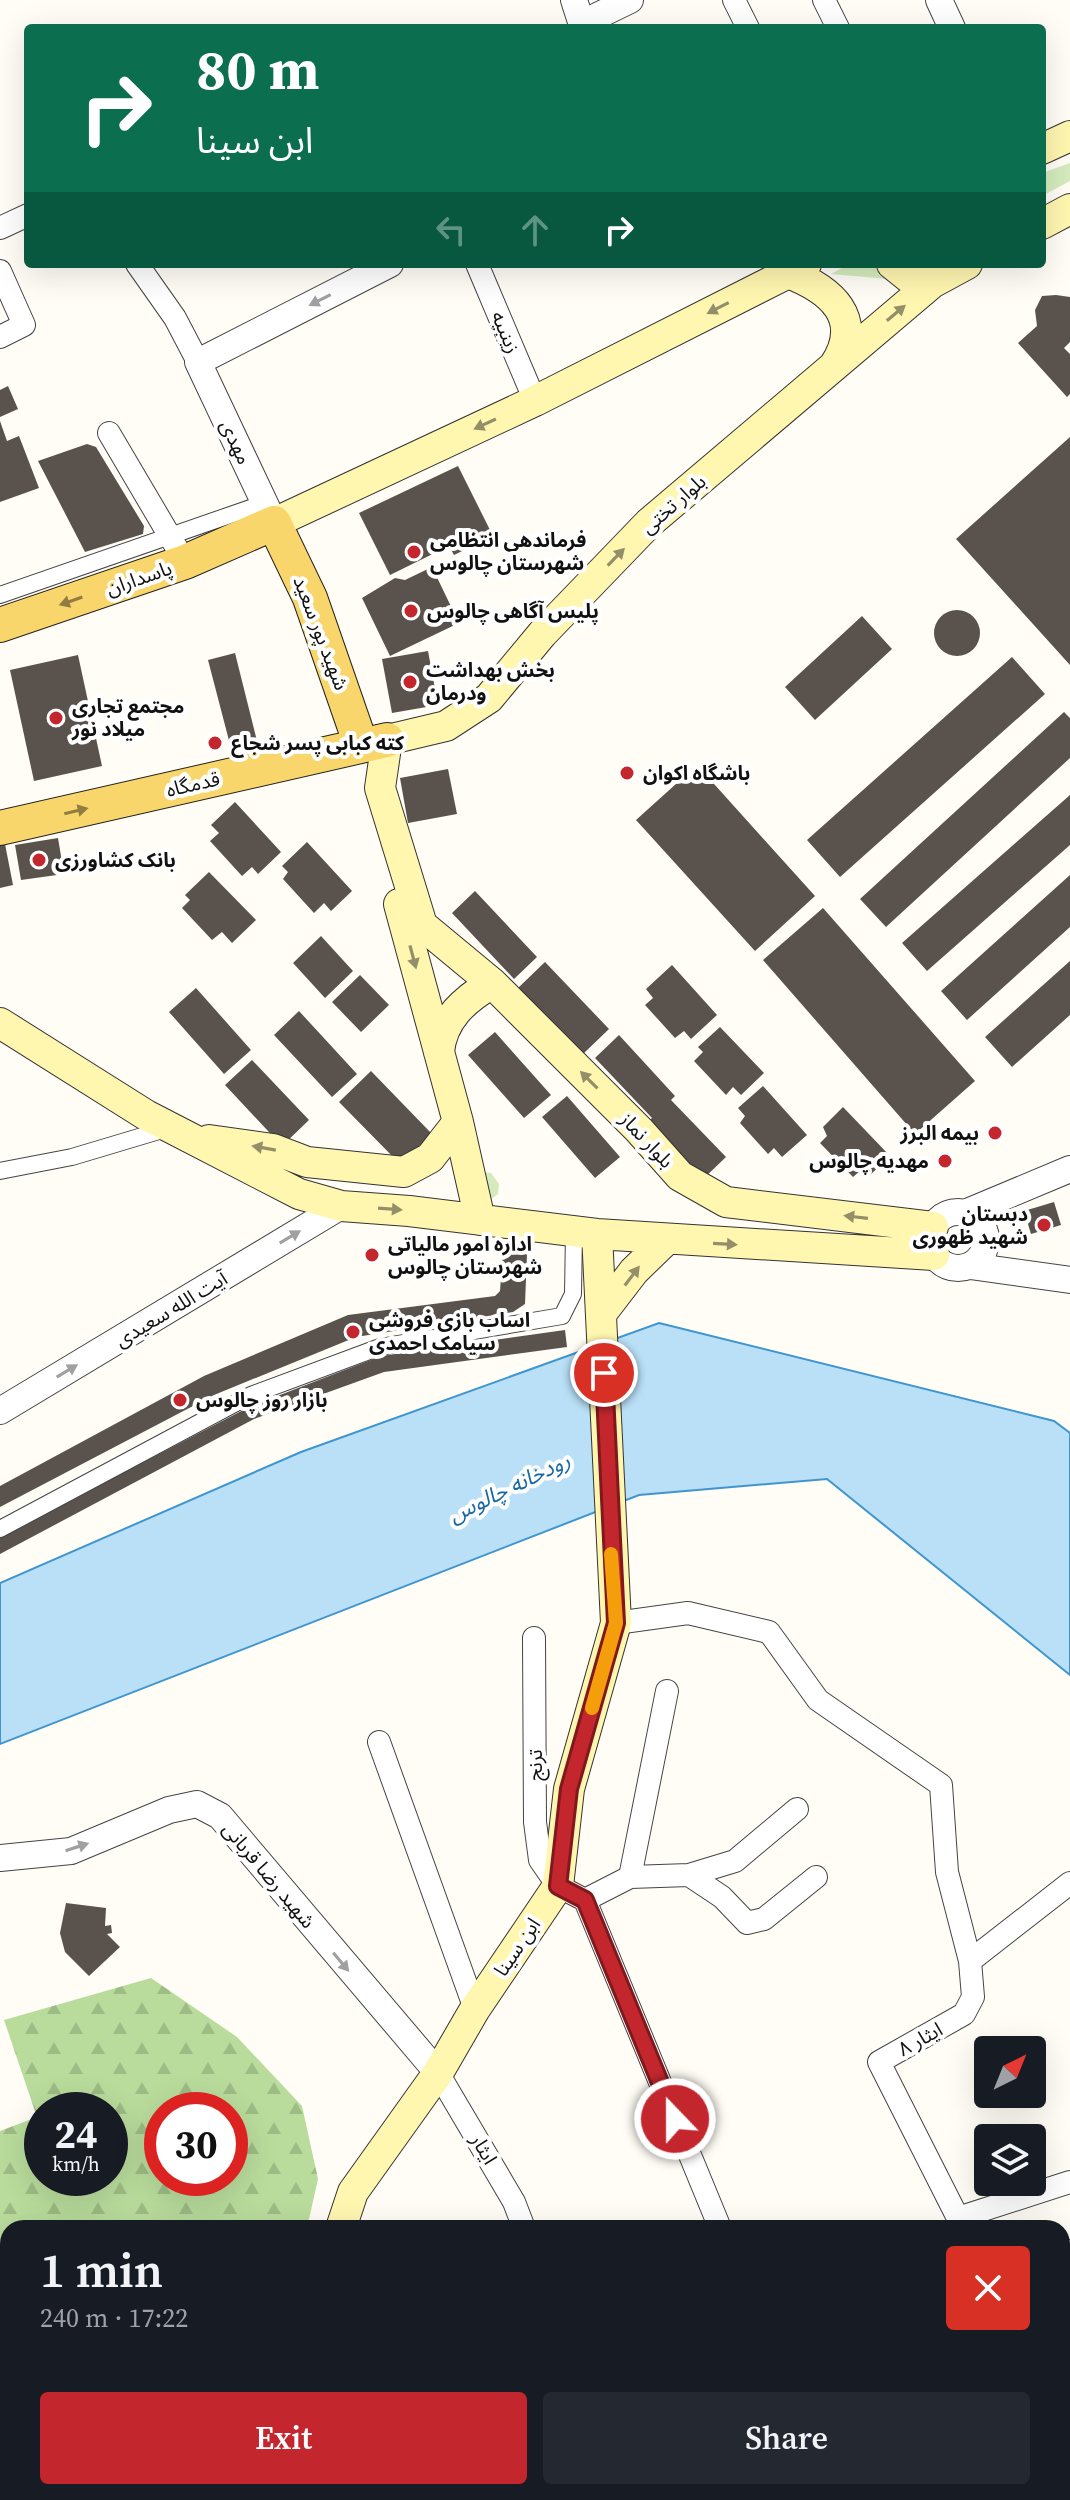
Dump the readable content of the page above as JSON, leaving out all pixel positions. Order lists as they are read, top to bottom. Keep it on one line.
{"streets":{"main road":["بلوار تختی","پاسداران","شهید پور سعید","قدمگاه","بلوار نماز","ابن سینا"],"street":["زینبیه","مهدی","آیت الله سعیدی","ترنج","شهید رضا قربانی","ایثار ۸","ایثار"]},"crossings":[["مهدی","پاسداران"],["مهدی","شهید پور سعید"],["بلوار تختی","شهید پور سعید"],["بلوار تختی","قدمگاه"],["بلوار تختی","بلوار نماز"],["پاسداران","شهید پور سعید"],["شهید پور سعید","قدمگاه"],["شهید پور سعید","بلوار نماز"],["قدمگاه","بلوار نماز"],["ترنج","ابن سینا"],["شهید رضا قربانی","ابن سینا"],["شهید رضا قربانی","ایثار"],["ابن سینا","ایثار"]],"one_way":["پاسداران","قدمگاه","شهید رضا قربانی"],"water":["رودخانه چالوس"],"places":["فرماندهی انتظامی شهرستان چالوس","پلیس آگاهی چالوس","بخش بهداشت ودرمان","مجتمع تجاری میلاد نور","کته کبابی پسر شجاع","باشگاه اکوان","بانک کشاورزی","بیمه البرز","مهدیه چالوس","دبستان شهید ظهوری","اداره امور مالیاتی شهرستان چالوس","اساب بازی فروشی سیامک احمدی","بازار روز چالوس"],"north":"top right","page":{"turn":["80 m","ابن سینا"],"speed":"24 km/h","limit":"30","heading":["1 min","240 m · 17:22"],"buttons":["Exit","Share"]}}
